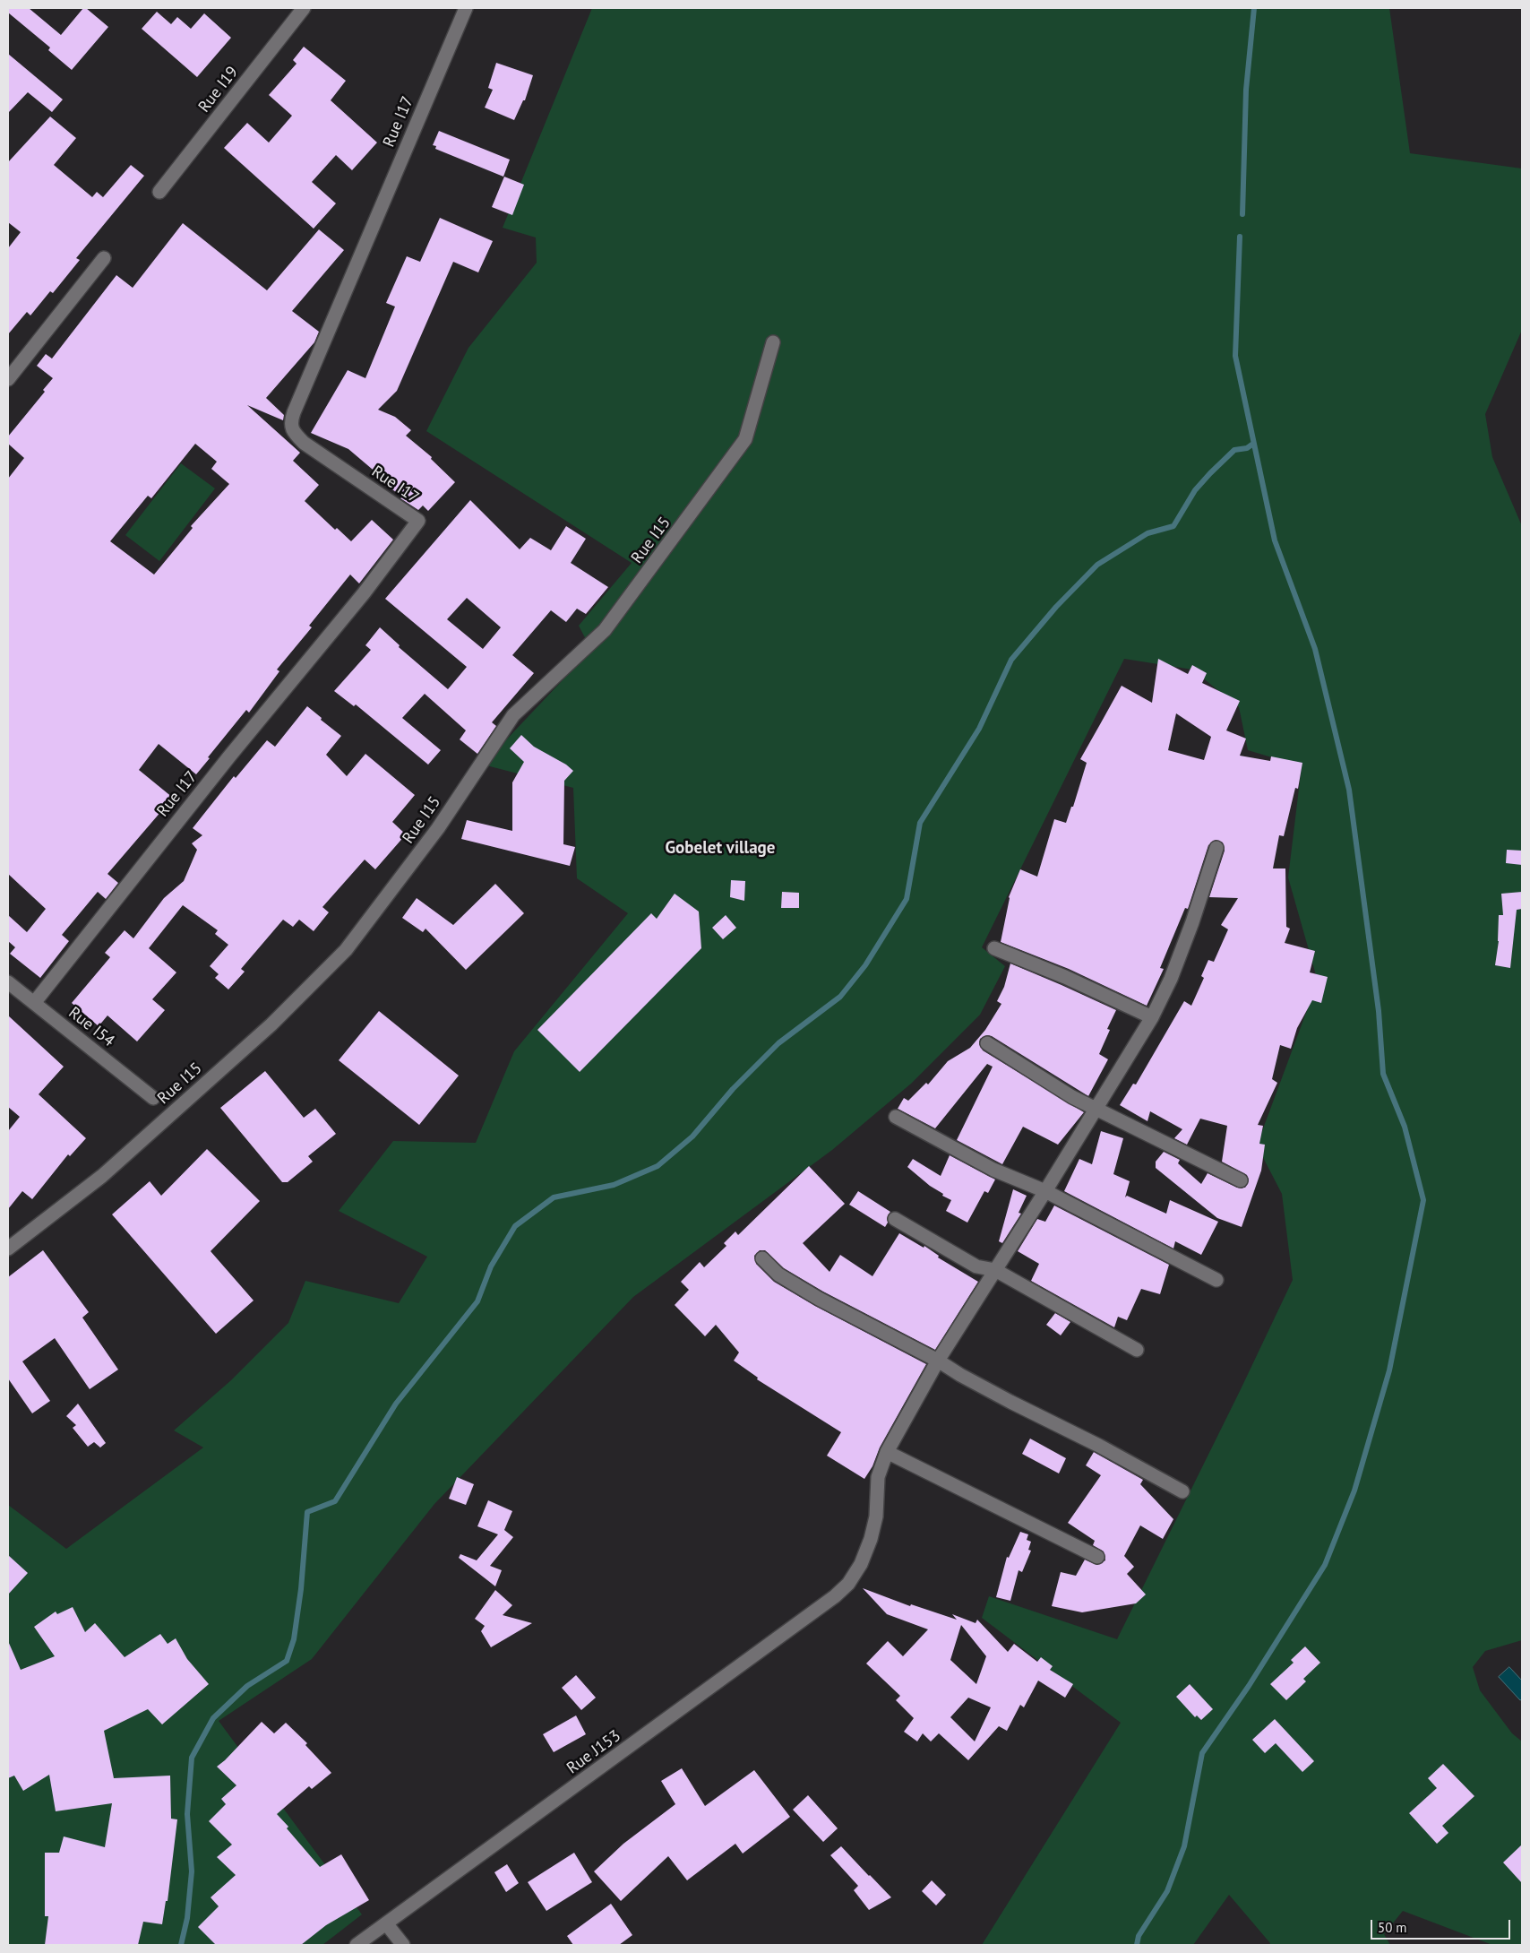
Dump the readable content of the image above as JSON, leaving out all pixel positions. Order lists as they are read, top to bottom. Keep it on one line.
{"streets":{"street":["Rue I19","Rue I17","Rue I15","Rue I54","Rue J153"]},"crossings":[["Rue I17","Rue I54"]],"districts":["Gobelet village"],"scale_bar":"50 m"}
